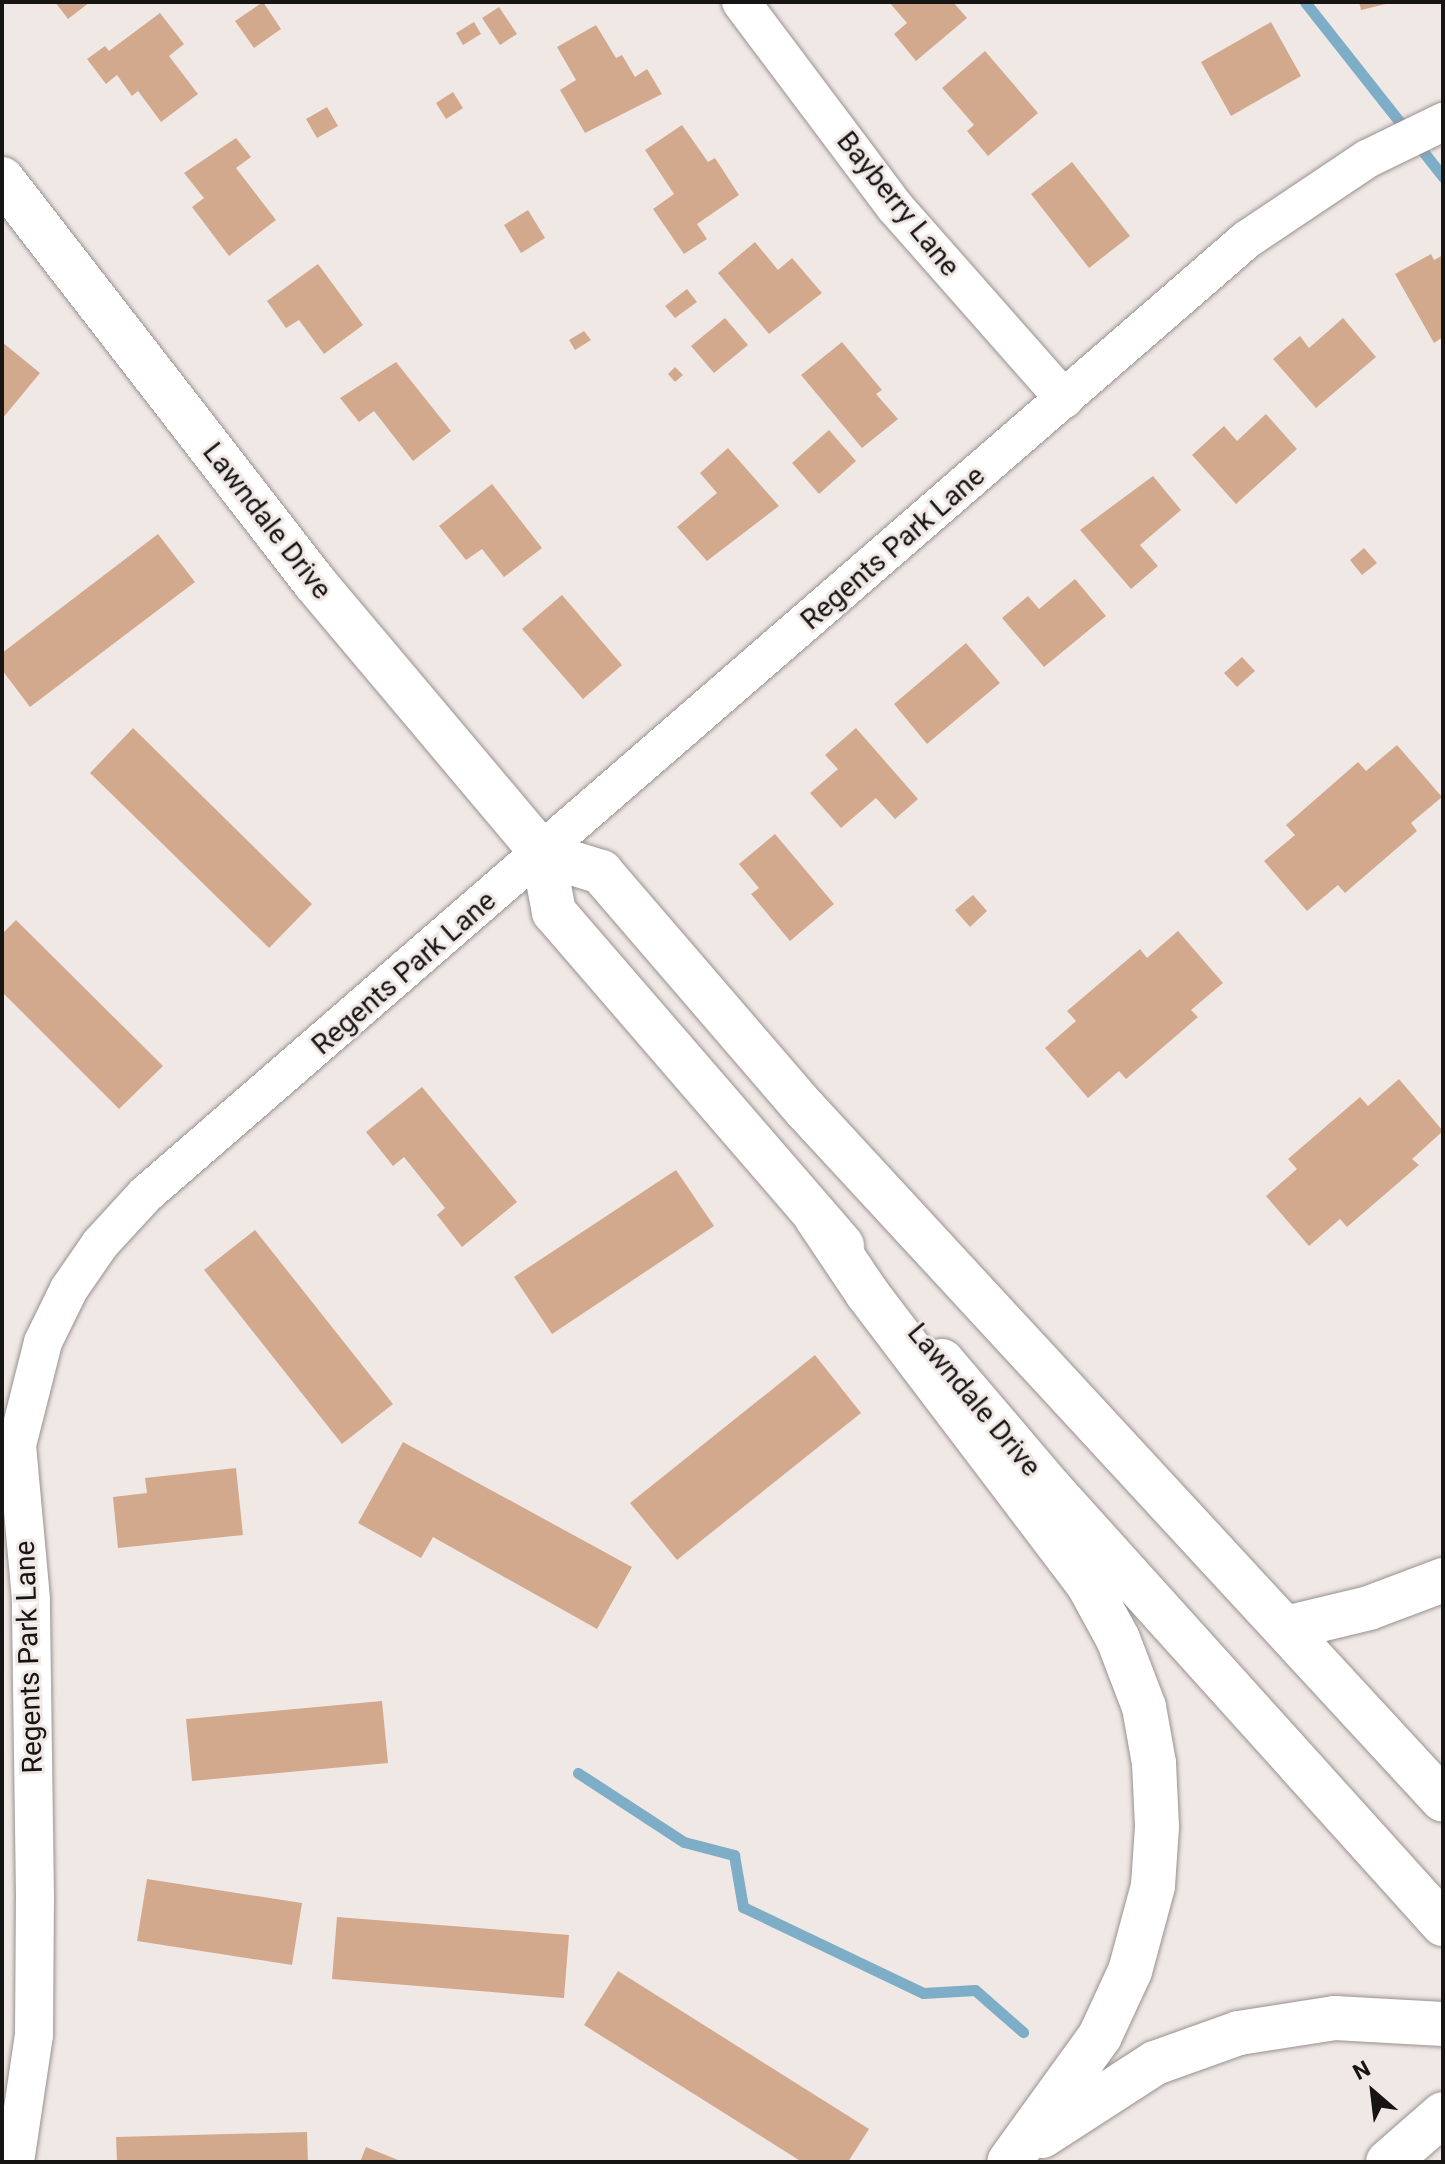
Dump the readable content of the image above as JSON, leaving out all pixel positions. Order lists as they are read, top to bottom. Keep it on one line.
{"streets":{"main road":["Lawndale Drive"],"street":["Bayberry Lane","Regents Park Lane"]},"crossings":[["Bayberry Lane","Regents Park Lane"],["Lawndale Drive","Regents Park Lane"]],"north":"top left"}
